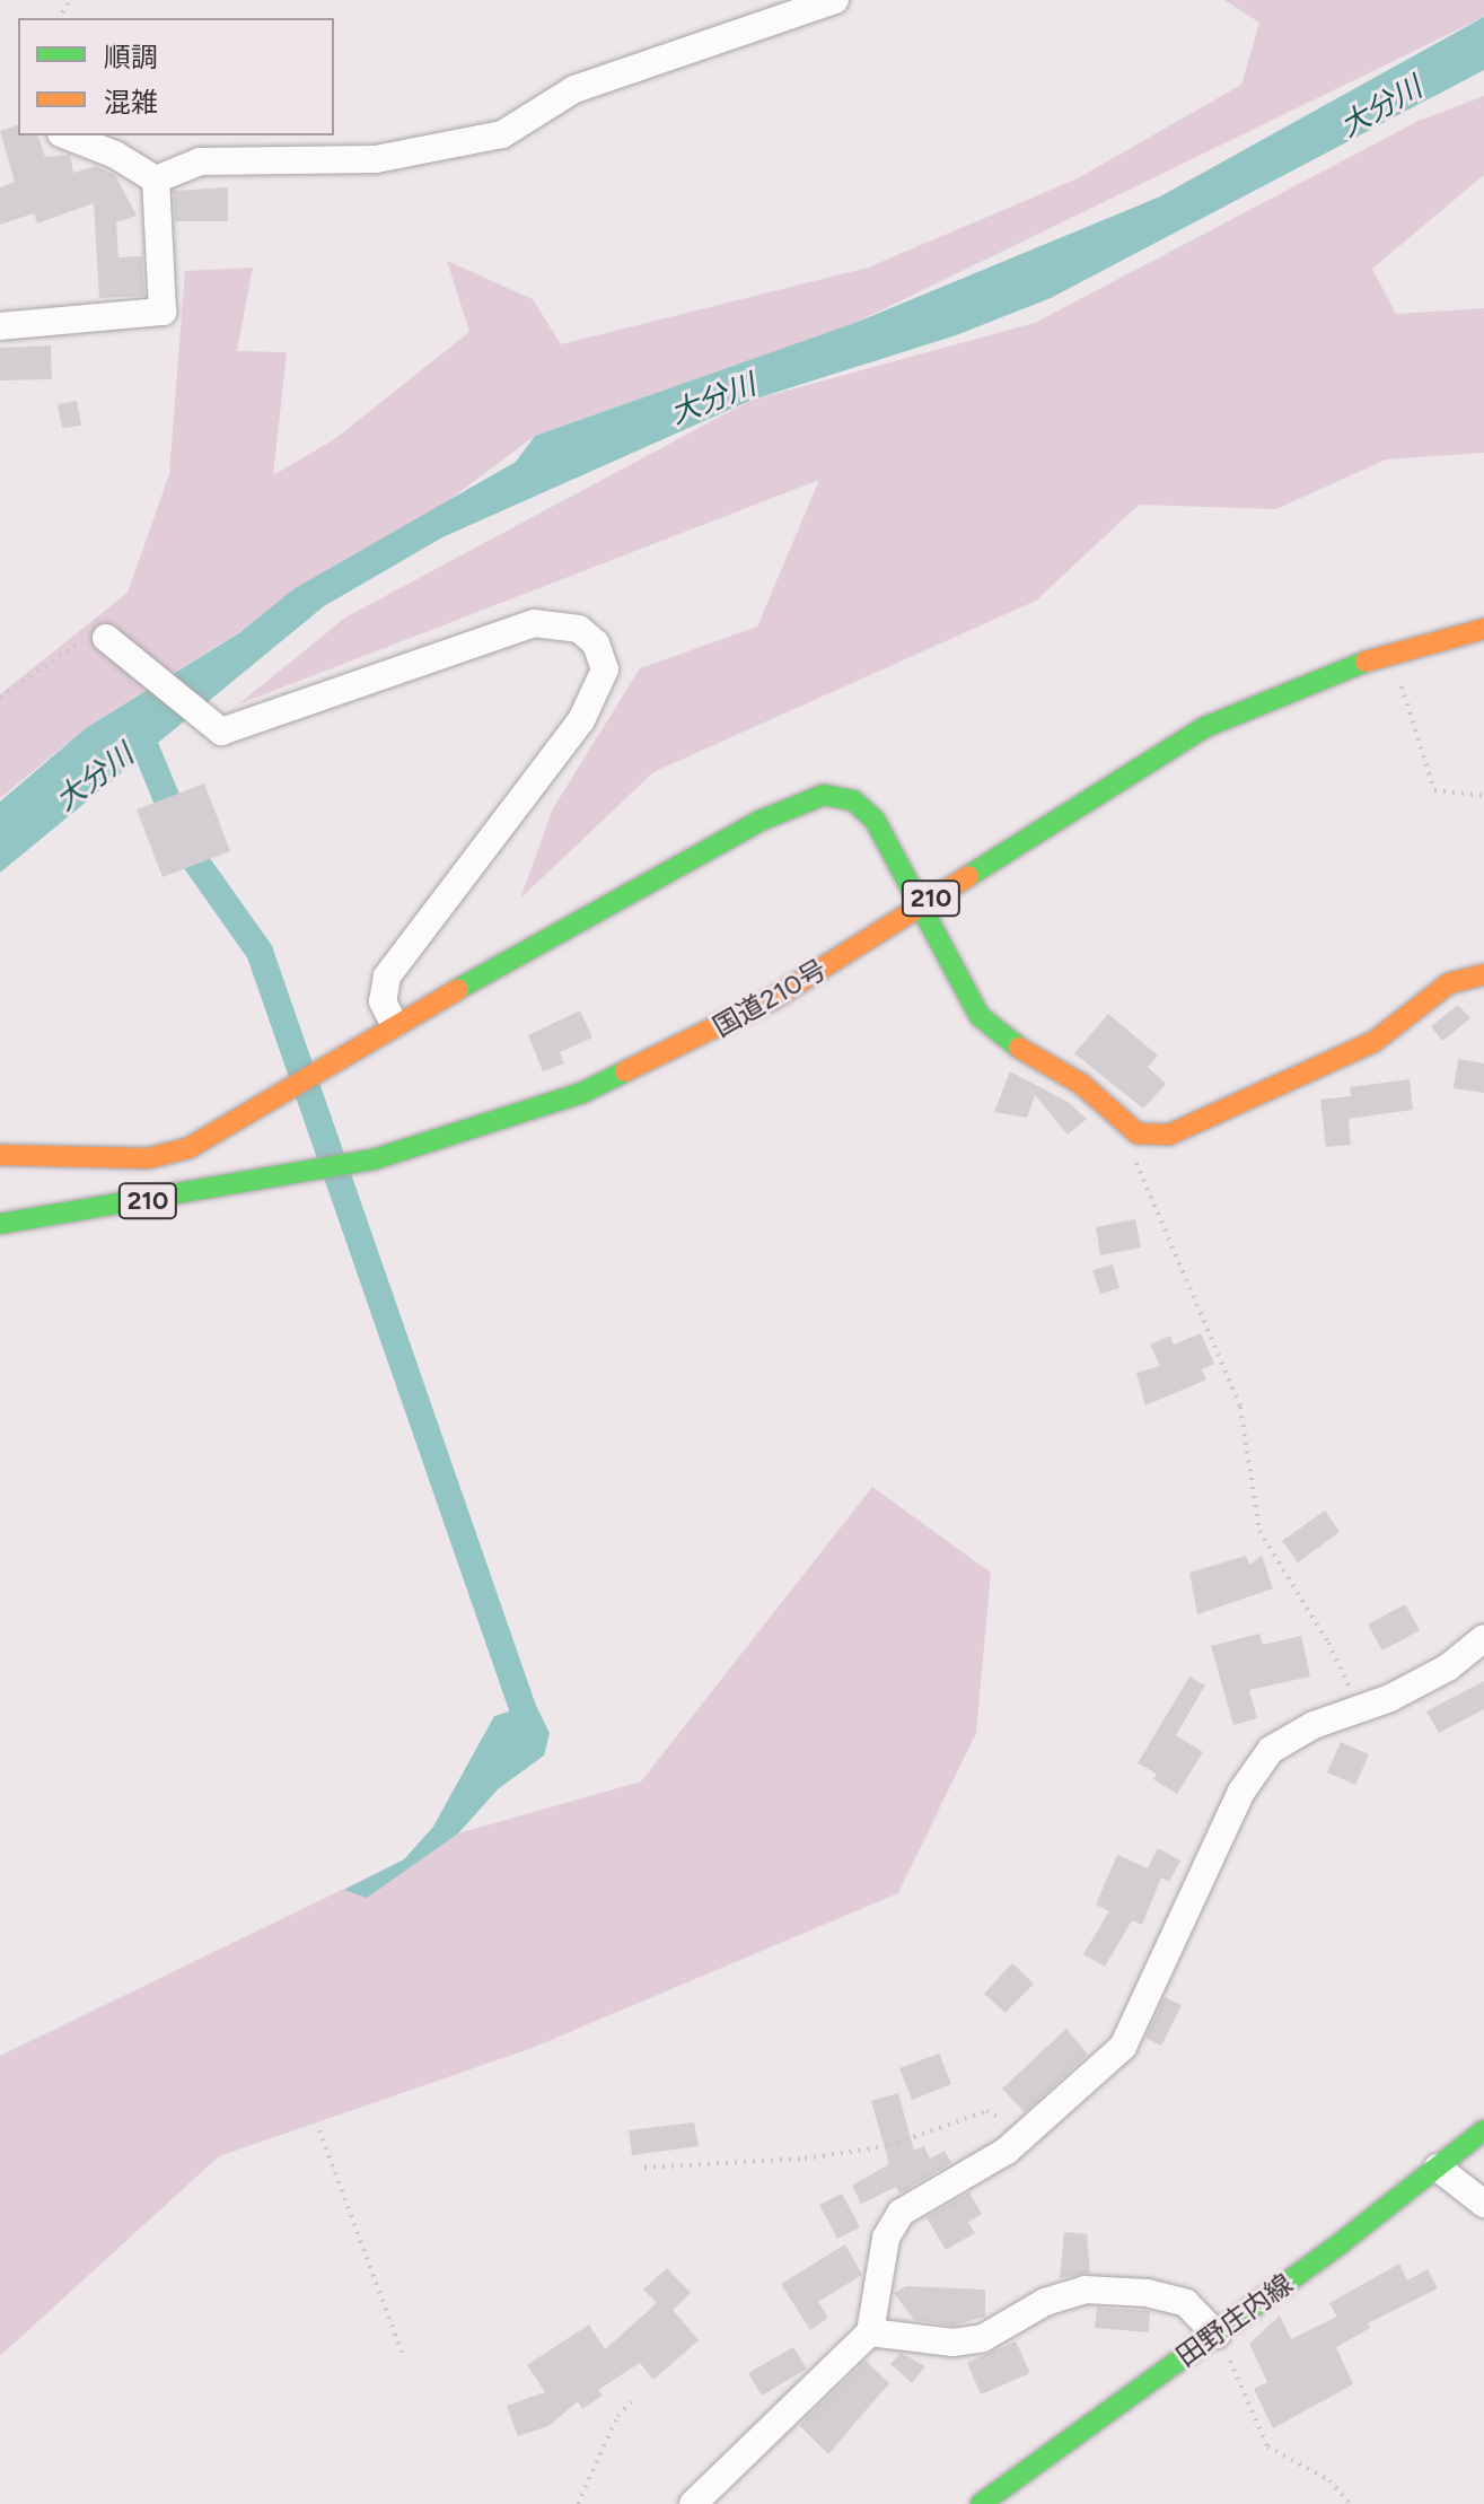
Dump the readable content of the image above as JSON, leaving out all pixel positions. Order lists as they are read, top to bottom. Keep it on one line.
{"streets":{"main road":["210","国道210号","田野庄内線"]},"water":["大分川"],"legend":["順調","混雑"]}
